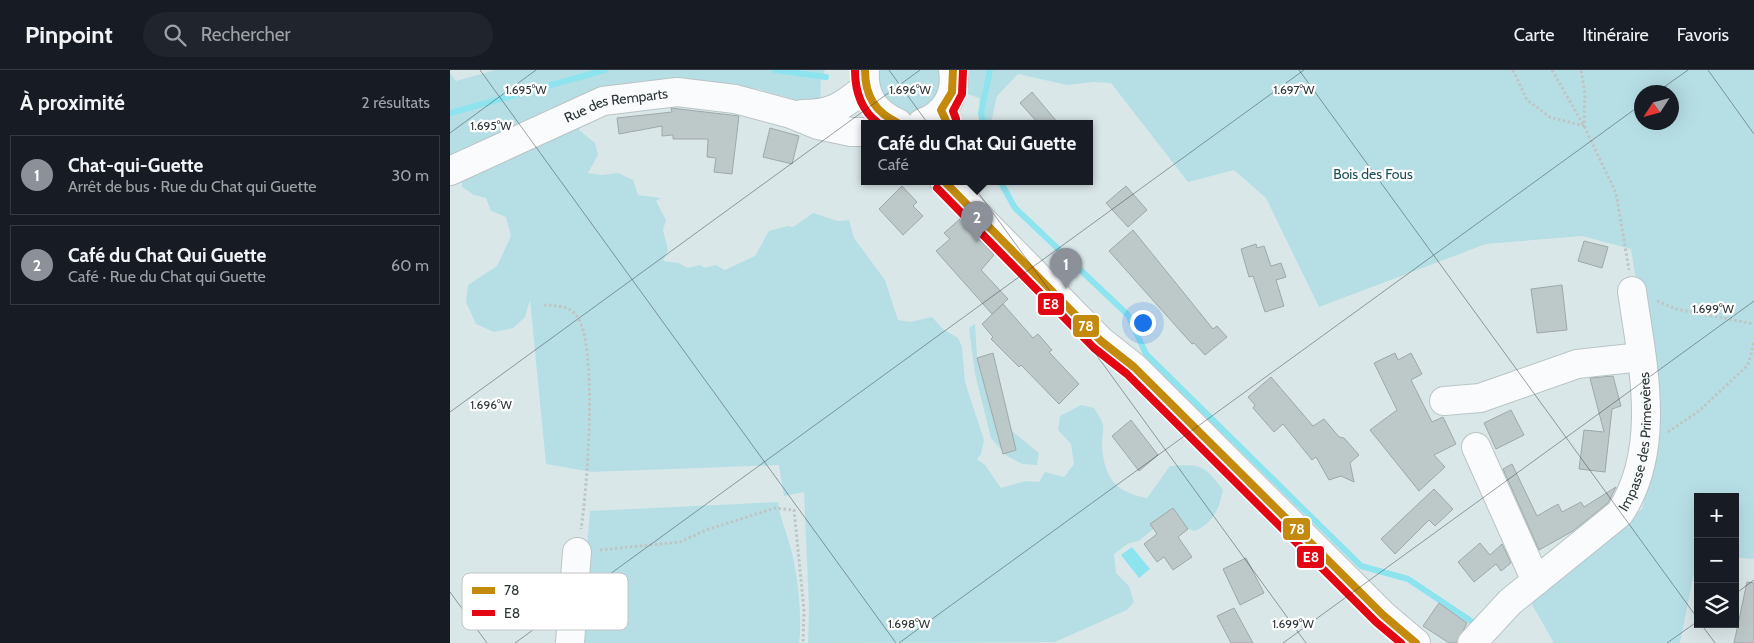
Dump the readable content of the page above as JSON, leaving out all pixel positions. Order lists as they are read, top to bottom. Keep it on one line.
{"streets":{"street":["Rue des Remparts","Impasse des Primevères"]},"parks":["Bois des Fous"],"lines":["transit line 78","transit line E8"],"legend":["78","E8"],"north":"bottom left","page":{"header":"Pinpoint","search":"Rechercher","nav":["Carte","Itinéraire","Favoris"],"heading":["À proximité","2 résultats"],"popup":["Café du Chat Qui Guette","Café"],"list":[{"mark":"1","name":"Chat-qui-Guette","note":"Arrêt de bus · Rue du Chat qui Guette","value":"30 m"},{"mark":"2","name":"Café du Chat Qui Guette","note":"Café · Rue du Chat qui Guette","value":"60 m"}],"pins":["2","1"],"map_buttons":["+","−"]},"coordinates":["1.695°W","1.696°W","1.697°W","1.699°W","1.698°W"]}
